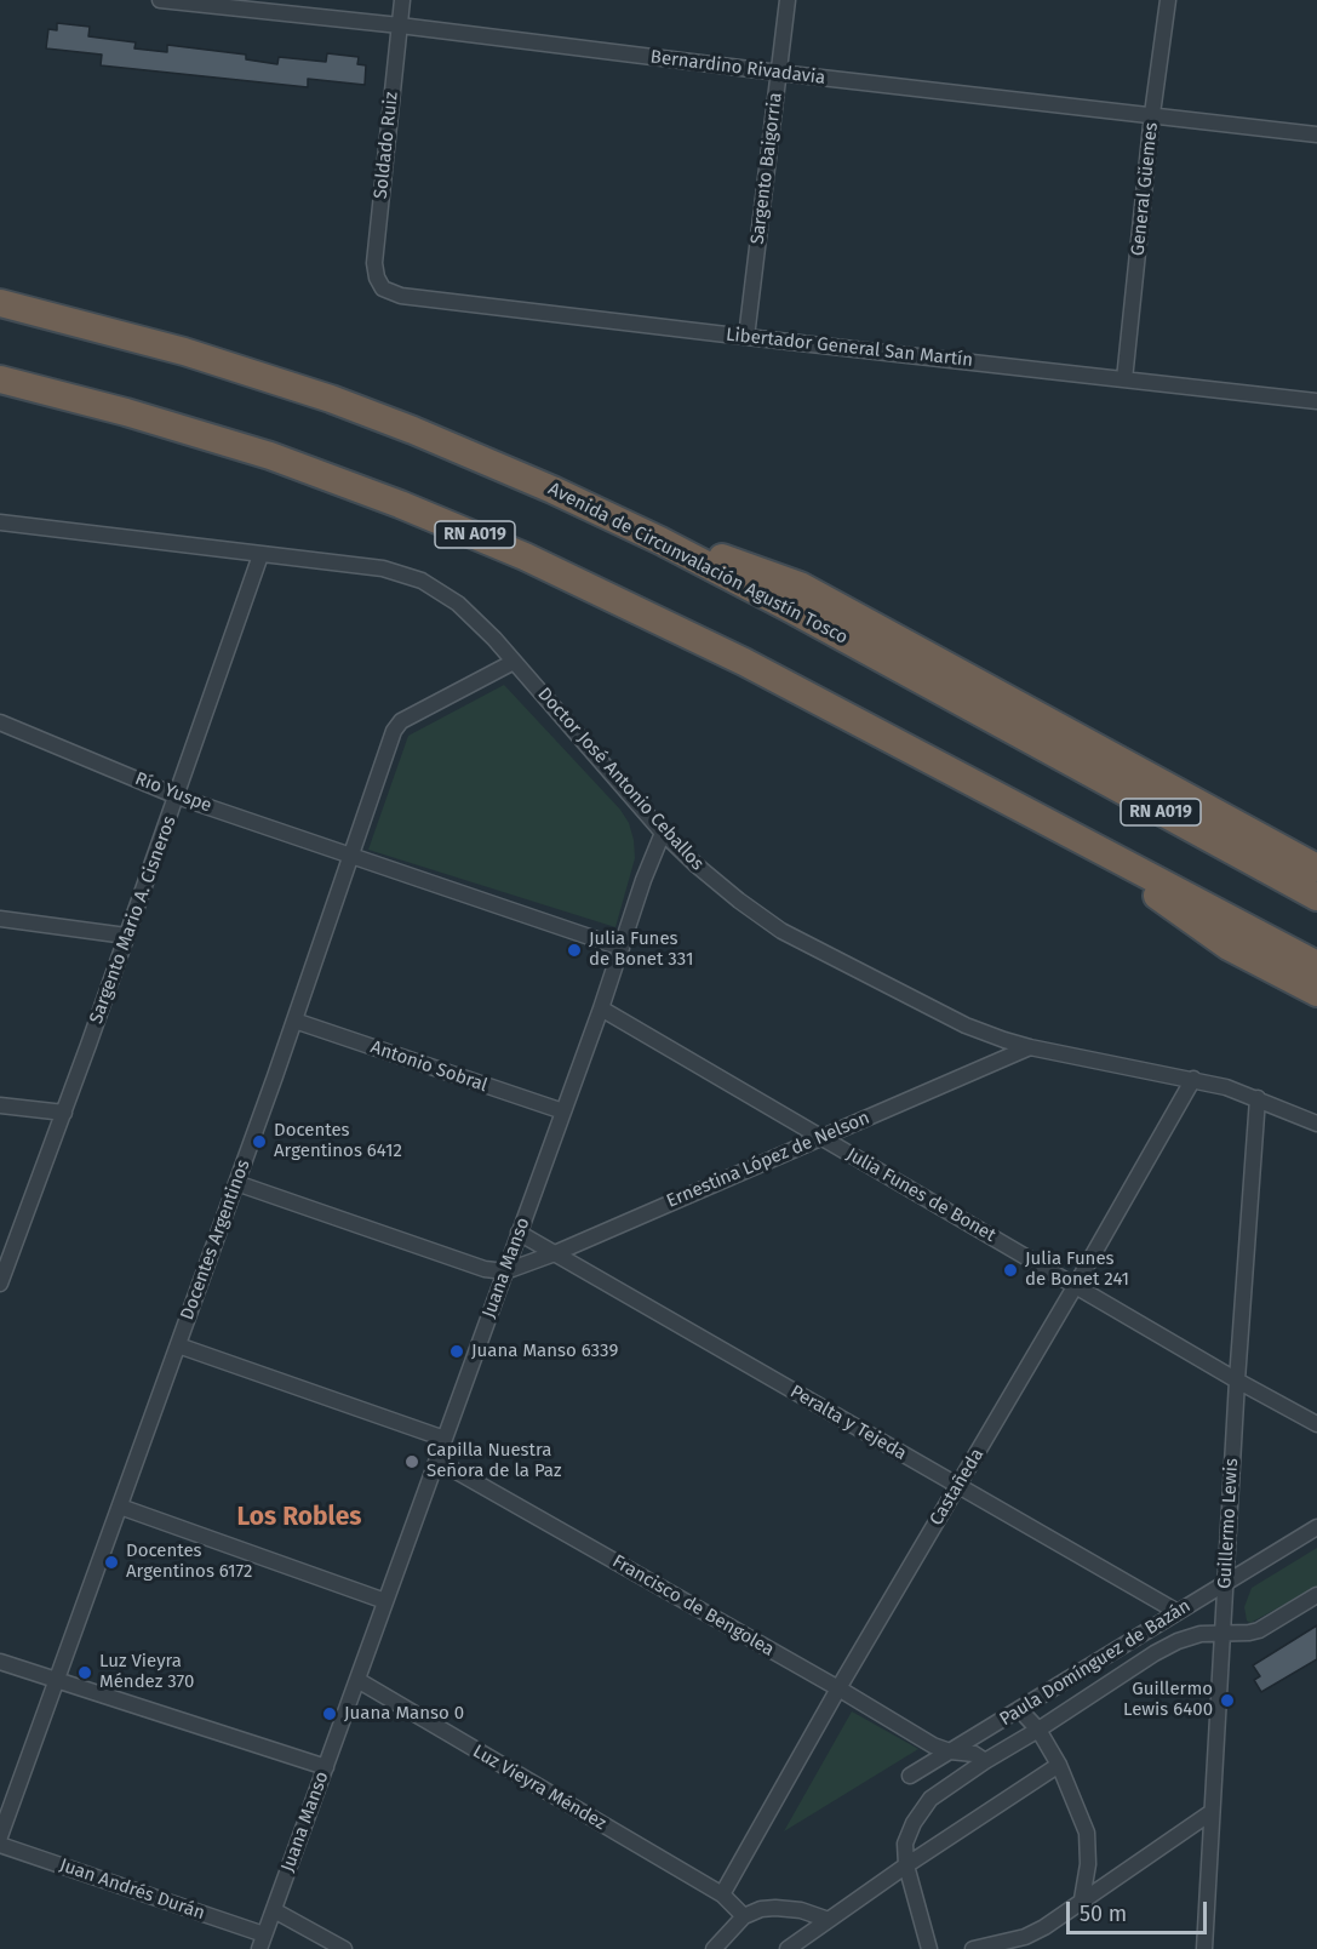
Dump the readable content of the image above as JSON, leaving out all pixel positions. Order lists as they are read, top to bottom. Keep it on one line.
{"streets":{"highway":["RN A019","Avenida de Circunvalación Agustín Tosco"],"street":["Bernardino Rivadavia","Soldado Ruiz","Sargento Baigorria","General Güemes","Libertador General San Martín","Doctor José Antonio Ceballos","Río Yuspe","Sargento Mario A. Cisneros","Antonio Sobral","Ernestina López de Nelson","Julia Funes de Bonet","Docentes Argentinos","Juana Manso","Peralta y Tejeda","Castañeda","Guillermo Lewis","Francisco de Bengolea","Paula Domínguez de Bazán","Luz Vieyra Méndez","Juan Andrés Durán"]},"crossings":[["Bernardino Rivadavia","Soldado Ruiz"],["Bernardino Rivadavia","Sargento Baigorria"],["Bernardino Rivadavia","General Güemes"],["Soldado Ruiz","Libertador General San Martín"],["Sargento Baigorria","Libertador General San Martín"],["General Güemes","Libertador General San Martín"],["Doctor José Antonio Ceballos","Sargento Mario A. Cisneros"],["Doctor José Antonio Ceballos","Ernestina López de Nelson"],["Doctor José Antonio Ceballos","Docentes Argentinos"],["Doctor José Antonio Ceballos","Juana Manso"],["Doctor José Antonio Ceballos","Castañeda"],["Doctor José Antonio Ceballos","Guillermo Lewis"],["Río Yuspe","Sargento Mario A. Cisneros"],["Río Yuspe","Docentes Argentinos"],["Antonio Sobral","Docentes Argentinos"],["Antonio Sobral","Juana Manso"],["Ernestina López de Nelson","Julia Funes de Bonet"],["Ernestina López de Nelson","Juana Manso"],["Ernestina López de Nelson","Peralta y Tejeda"],["Julia Funes de Bonet","Juana Manso"],["Julia Funes de Bonet","Castañeda"],["Julia Funes de Bonet","Guillermo Lewis"],["Juana Manso","Peralta y Tejeda"],["Juana Manso","Francisco de Bengolea"],["Juana Manso","Luz Vieyra Méndez"],["Juana Manso","Juan Andrés Durán"],["Peralta y Tejeda","Castañeda"],["Peralta y Tejeda","Paula Domínguez de Bazán"],["Castañeda","Francisco de Bengolea"],["Castañeda","Luz Vieyra Méndez"],["Guillermo Lewis","Paula Domínguez de Bazán"],["Francisco de Bengolea","Paula Domínguez de Bazán"]],"districts":["Los Robles"],"places":["Julia Funes de Bonet 331","Docentes Argentinos 6412","Julia Funes de Bonet 241","Juana Manso 6339","Capilla Nuestra Señora de la Paz","Docentes Argentinos 6172","Luz Vieyra Méndez 370","Guillermo Lewis 6400","Juana Manso 0"],"scale_bar":"50 m"}
